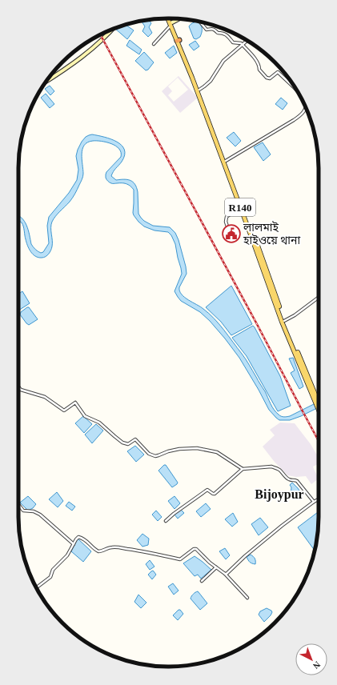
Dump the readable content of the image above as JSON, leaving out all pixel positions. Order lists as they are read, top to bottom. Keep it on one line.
{"streets":{"main road":["R140"]},"districts":["Bijoypur"],"places":{"public building":["লালমাই হাইওয়ে থানা"]},"north":"bottom right"}
